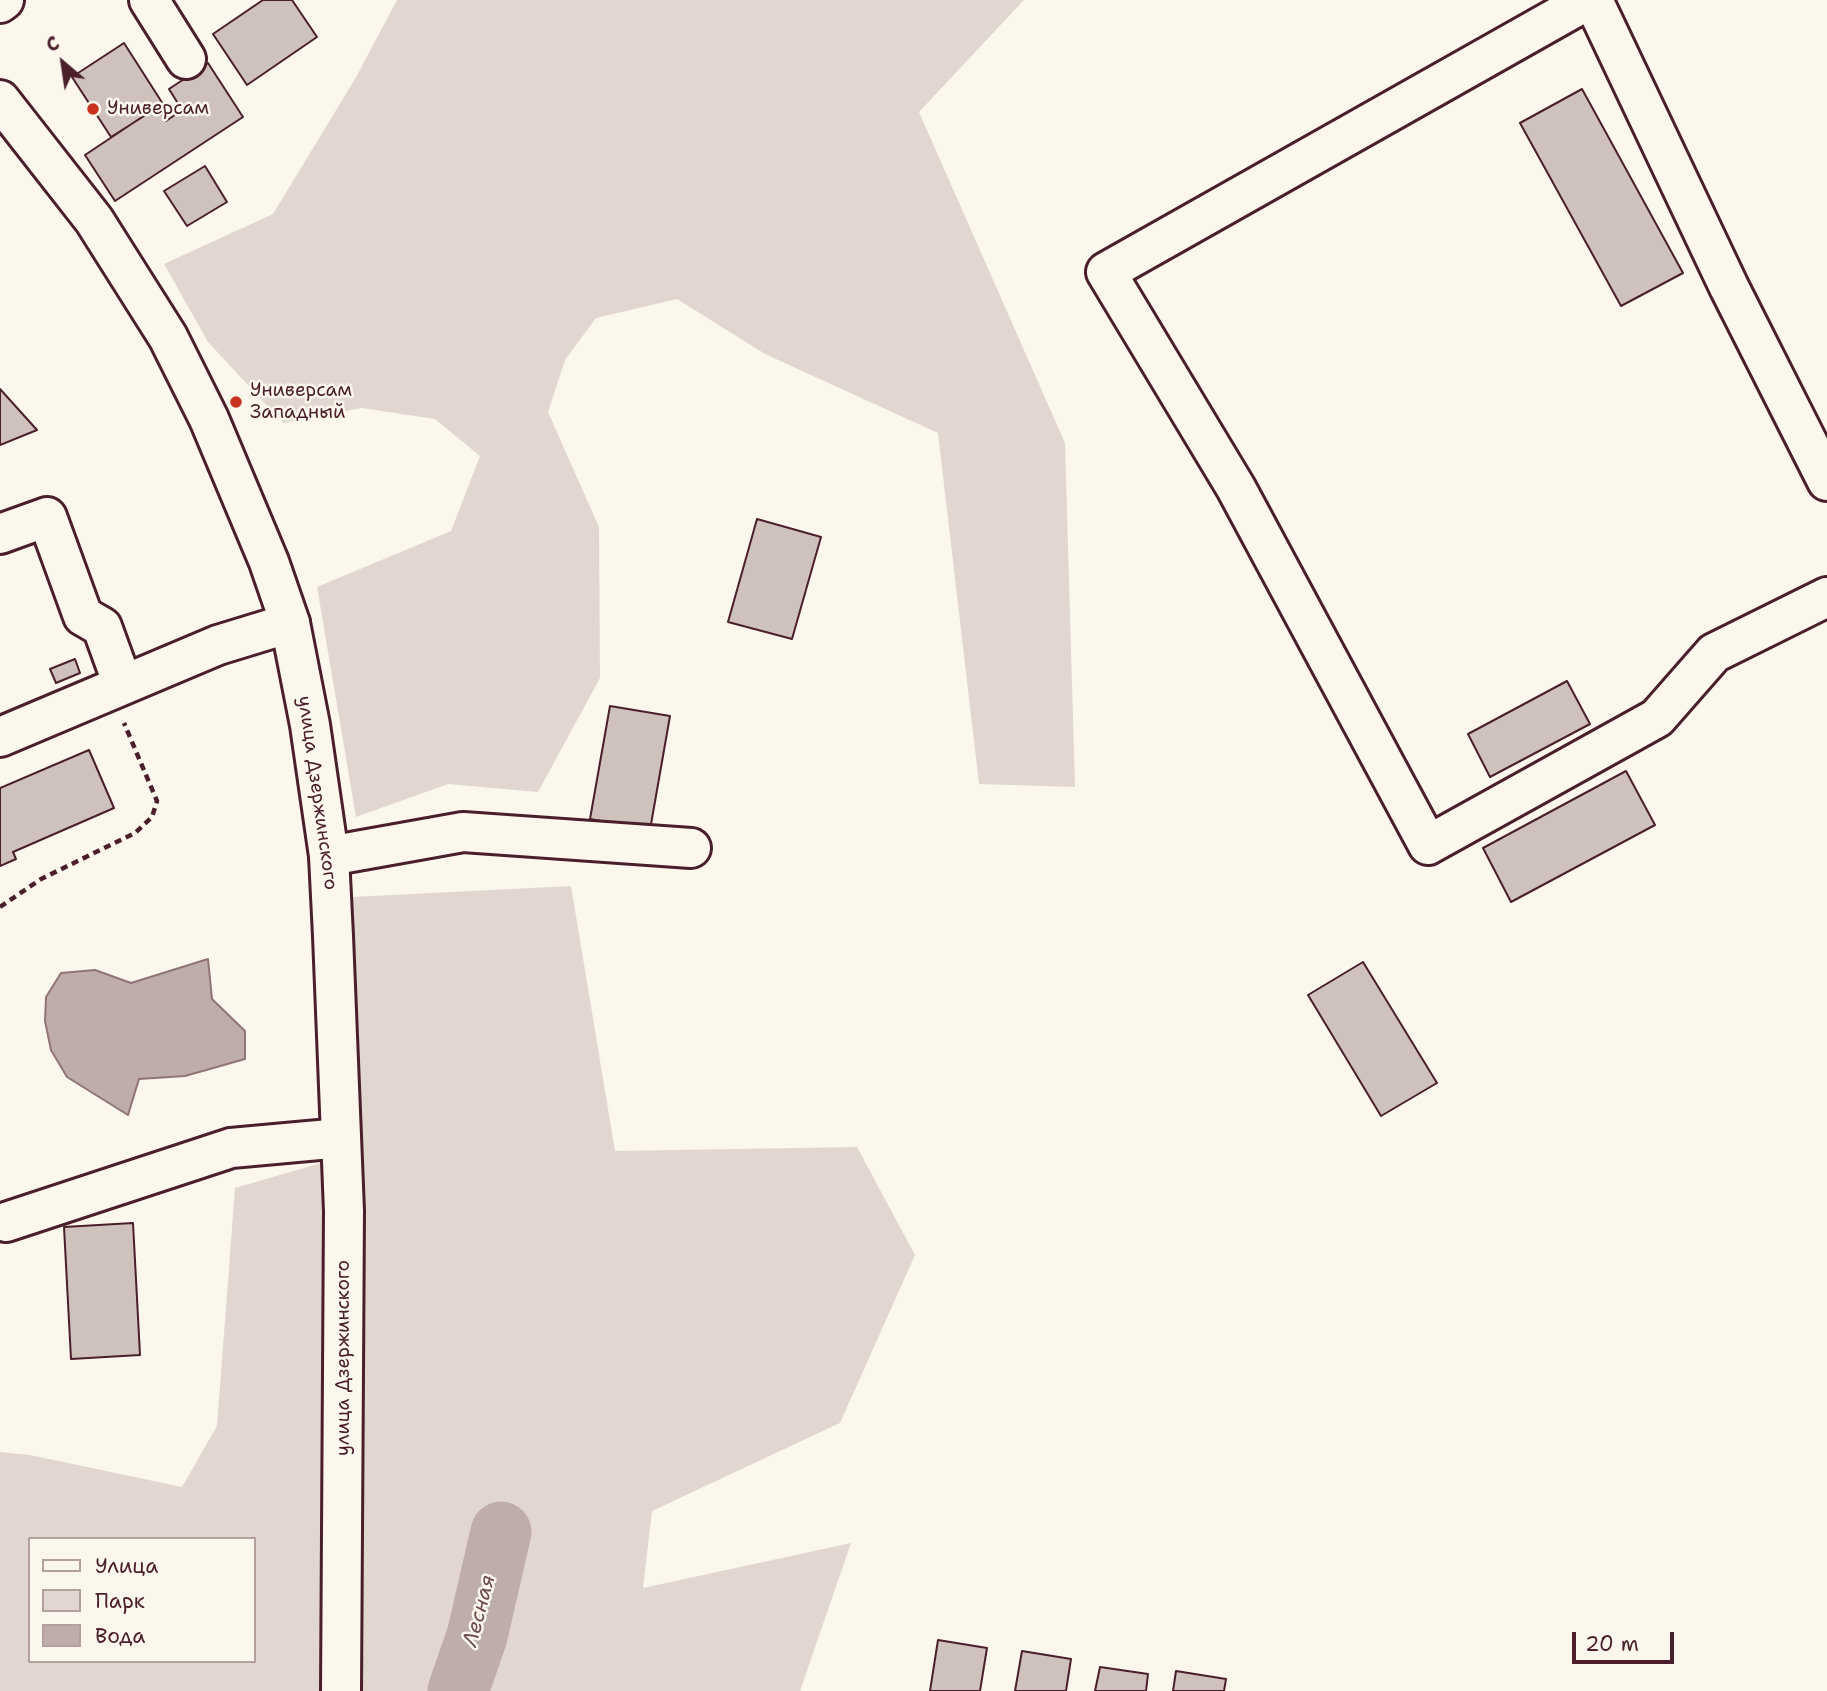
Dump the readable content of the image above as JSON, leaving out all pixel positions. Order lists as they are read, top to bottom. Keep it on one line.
{"streets":{"main road":["улица Дзержинского"]},"water":["Лесная"],"places":["Универсам","Универсам Западный"],"legend":["Улица","Парк","Вода"],"scale_bar":"20 m","north":"top left"}
